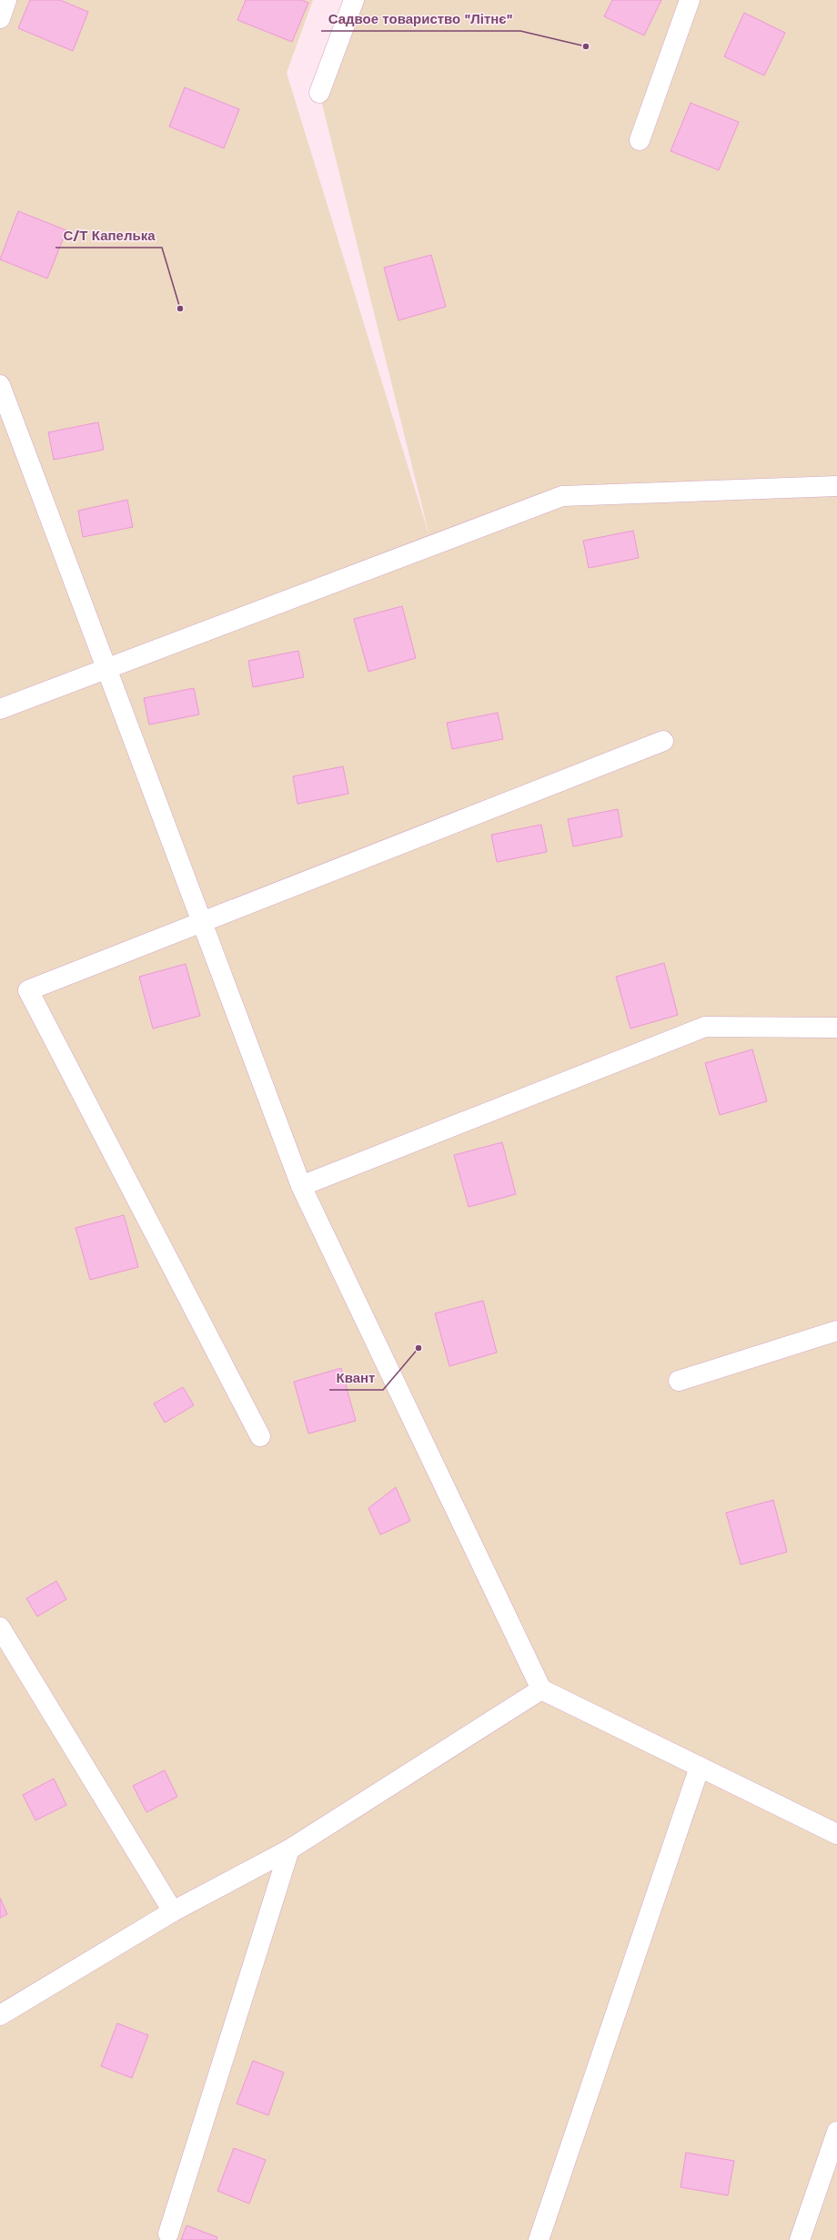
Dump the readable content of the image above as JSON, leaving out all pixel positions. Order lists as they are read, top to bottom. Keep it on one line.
{"places":["Садвое товариство \"Літнє\"","С/Т Капелька","Квант"]}
